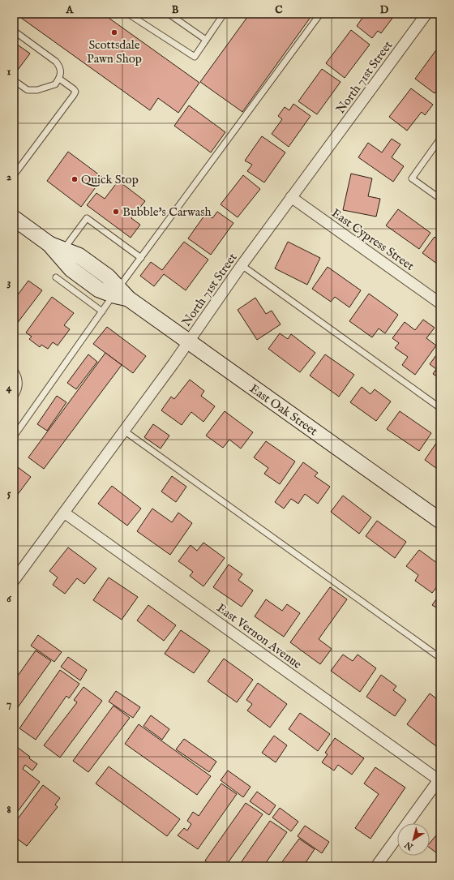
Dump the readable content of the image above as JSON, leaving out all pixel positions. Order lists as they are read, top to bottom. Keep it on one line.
{"streets":{"street":["North 71st Street","East Cypress Street","East Oak Street","East Vernon Avenue"]},"crossings":[["North 71st Street","East Cypress Street"],["North 71st Street","East Oak Street"],["North 71st Street","East Vernon Avenue"]],"places":["Scottsdale Pawn Shop","Quick Stop","Bubble's Carwash"],"north":"bottom left","grid":{"columns":["A","B","C","D"],"rows":["1","2","3","4","5","6","7","8"]}}
